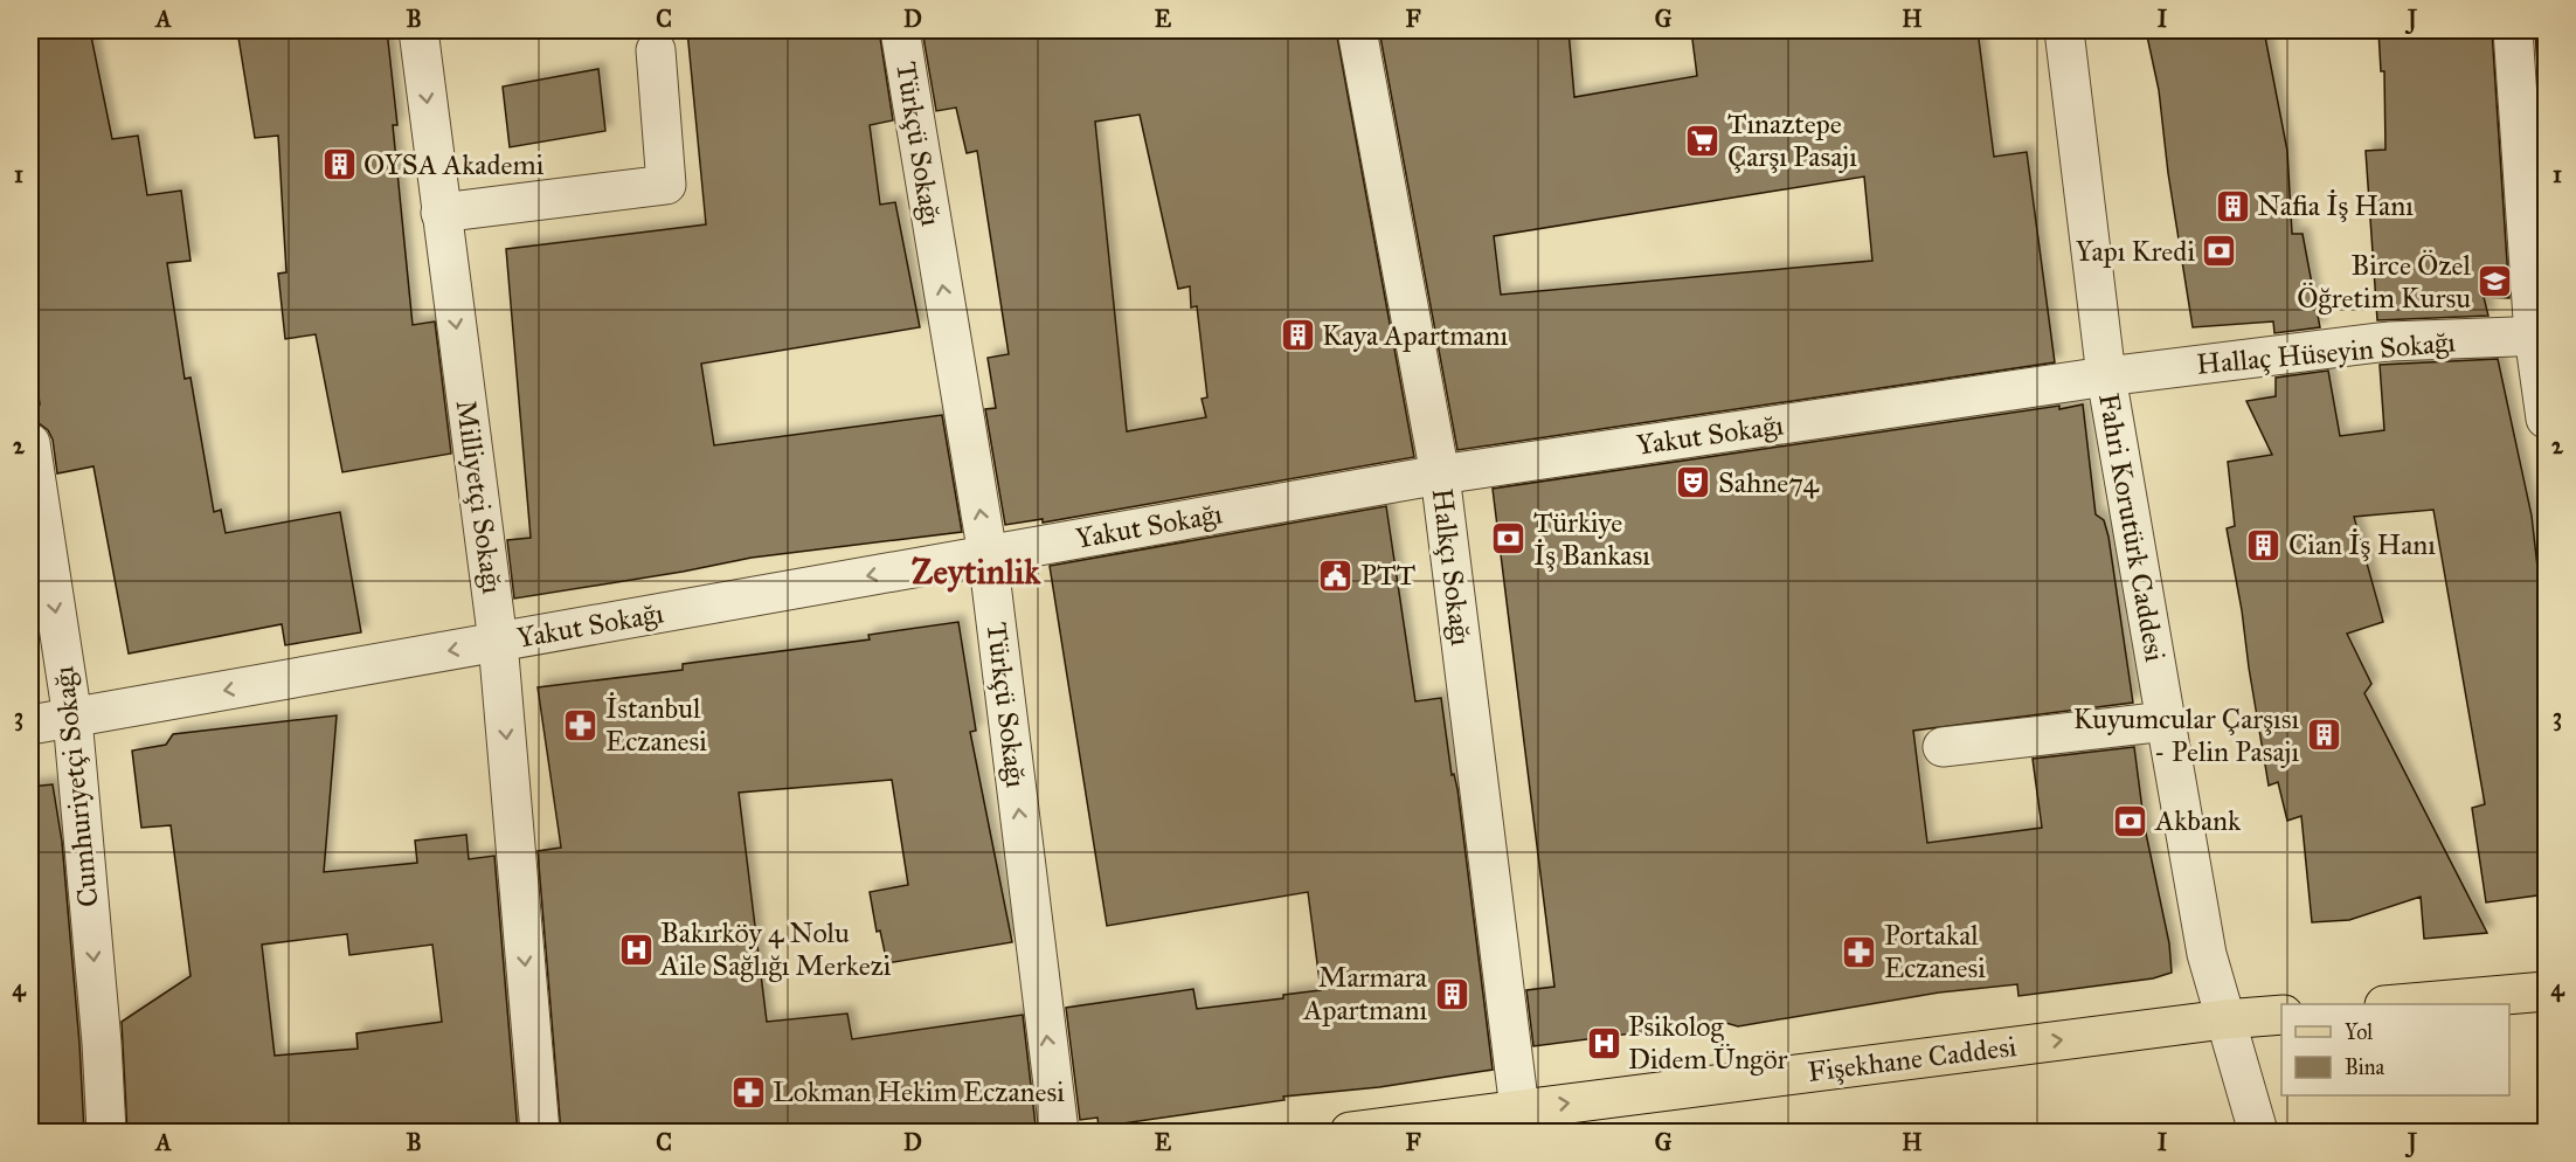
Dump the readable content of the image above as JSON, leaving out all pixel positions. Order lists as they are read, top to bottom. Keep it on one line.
{"streets":{"main road":["Fişekhane Caddesi"],"street":["Türkçü Sokağı","Hallaç Hüseyin Sokağı","Yakut Sokağı","Milliyetçi Sokağı","Fahri Korutürk Caddesi","Halkçı Sokağı","Cumhuriyetçi Sokağı"]},"crossings":[["Türkçü Sokağı","Yakut Sokağı"],["Hallaç Hüseyin Sokağı","Yakut Sokağı"],["Hallaç Hüseyin Sokağı","Fahri Korutürk Caddesi"],["Yakut Sokağı","Milliyetçi Sokağı"],["Yakut Sokağı","Fahri Korutürk Caddesi"],["Yakut Sokağı","Halkçı Sokağı"],["Yakut Sokağı","Cumhuriyetçi Sokağı"],["Fahri Korutürk Caddesi","Fişekhane Caddesi"],["Halkçı Sokağı","Fişekhane Caddesi"]],"one_way":["Türkçü Sokağı","Yakut Sokağı","Milliyetçi Sokağı","Cumhuriyetçi Sokağı","Fişekhane Caddesi"],"districts":["Zeytinlik"],"places":{"supermarket":["Tınaztepe Çarşı Pasajı"],"building":["OYSA Akademi","Nafia İş Hanı","Kaya Apartmanı","Cian İş Hanı","Kuyumcular Çarşısı - Pelin Pasajı","Marmara Apartmanı"],"bank":["Yapı Kredi","Türkiye İş Bankası","Akbank"],"school or university":["Birce Özel Öğretim Kursu"],"theatre":["Sahne74"],"public building":["PTT"],"pharmacy":["İstanbul Eczanesi","Portakal Eczanesi","Lokman Hekim Eczanesi"],"hospital":["Bakırköy 4 Nolu Aile Sağlığı Merkezi","Psikolog Didem Üngör"]},"legend":["Yol","Bina"],"grid":{"columns":["A","B","C","D","E","F","G","H","I","J"],"rows":["1","2","3","4"]}}
